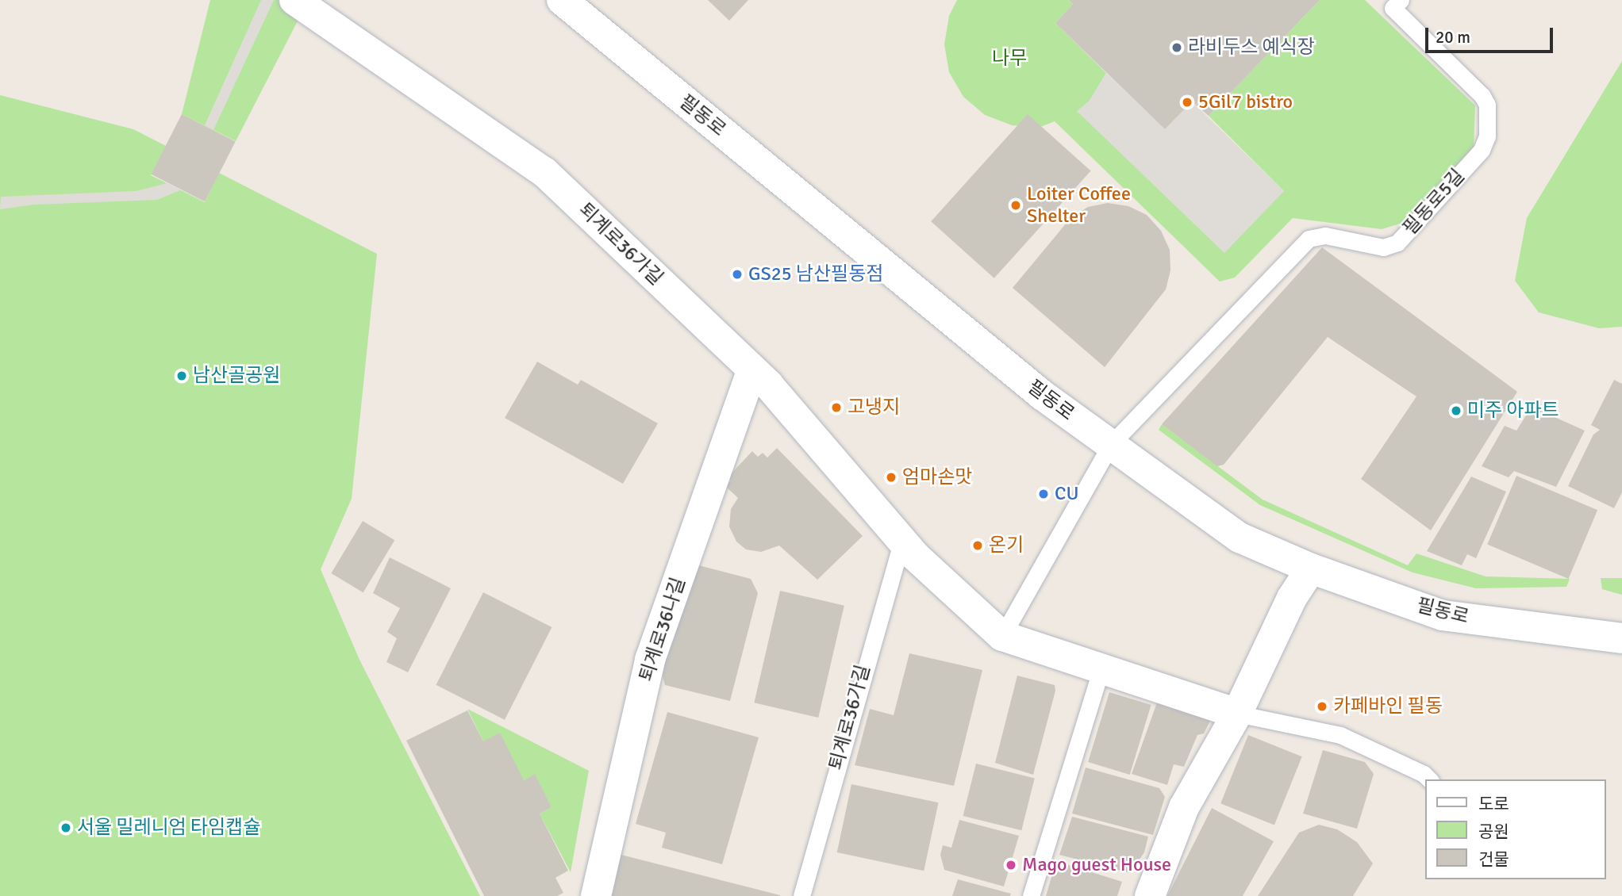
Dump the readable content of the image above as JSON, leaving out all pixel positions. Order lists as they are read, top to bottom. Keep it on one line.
{"streets":{"street":["필동로","퇴계로36가길","퇴계로36나길"],"lane":["필동로5길"]},"crossings":[["필동로","필동로5길"],["퇴계로36가길","퇴계로36나길"]],"parks":["나무"],"places":["라비두스 예식장","5Gil7 bistro","Loiter Coffee Shelter","GS25 남산필동점","남산골공원","고냉지","미주 아파트","엄마손맛","CU","온기","카페바인 필동","서울 밀레니엄 타임캡슐","Mago guest House"],"legend":["도로","공원","건물"],"scale_bar":"20 m"}
